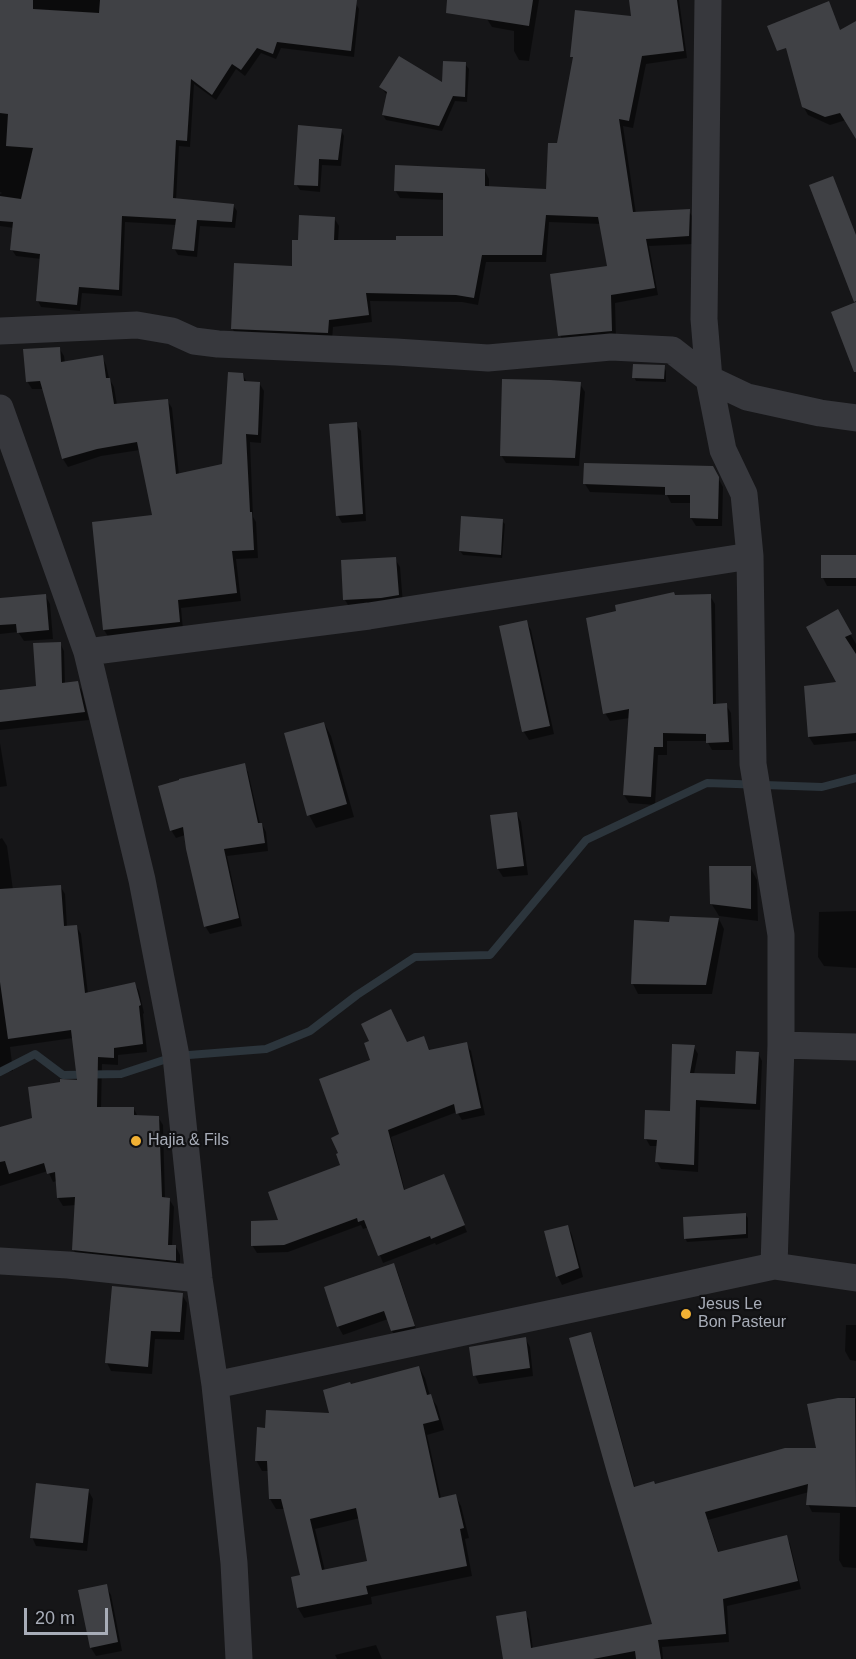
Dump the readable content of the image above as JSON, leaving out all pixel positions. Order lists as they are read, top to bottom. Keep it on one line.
{"places":["Hajia & Fils","Jesus Le Bon Pasteur"],"scale_bar":"20 m"}
